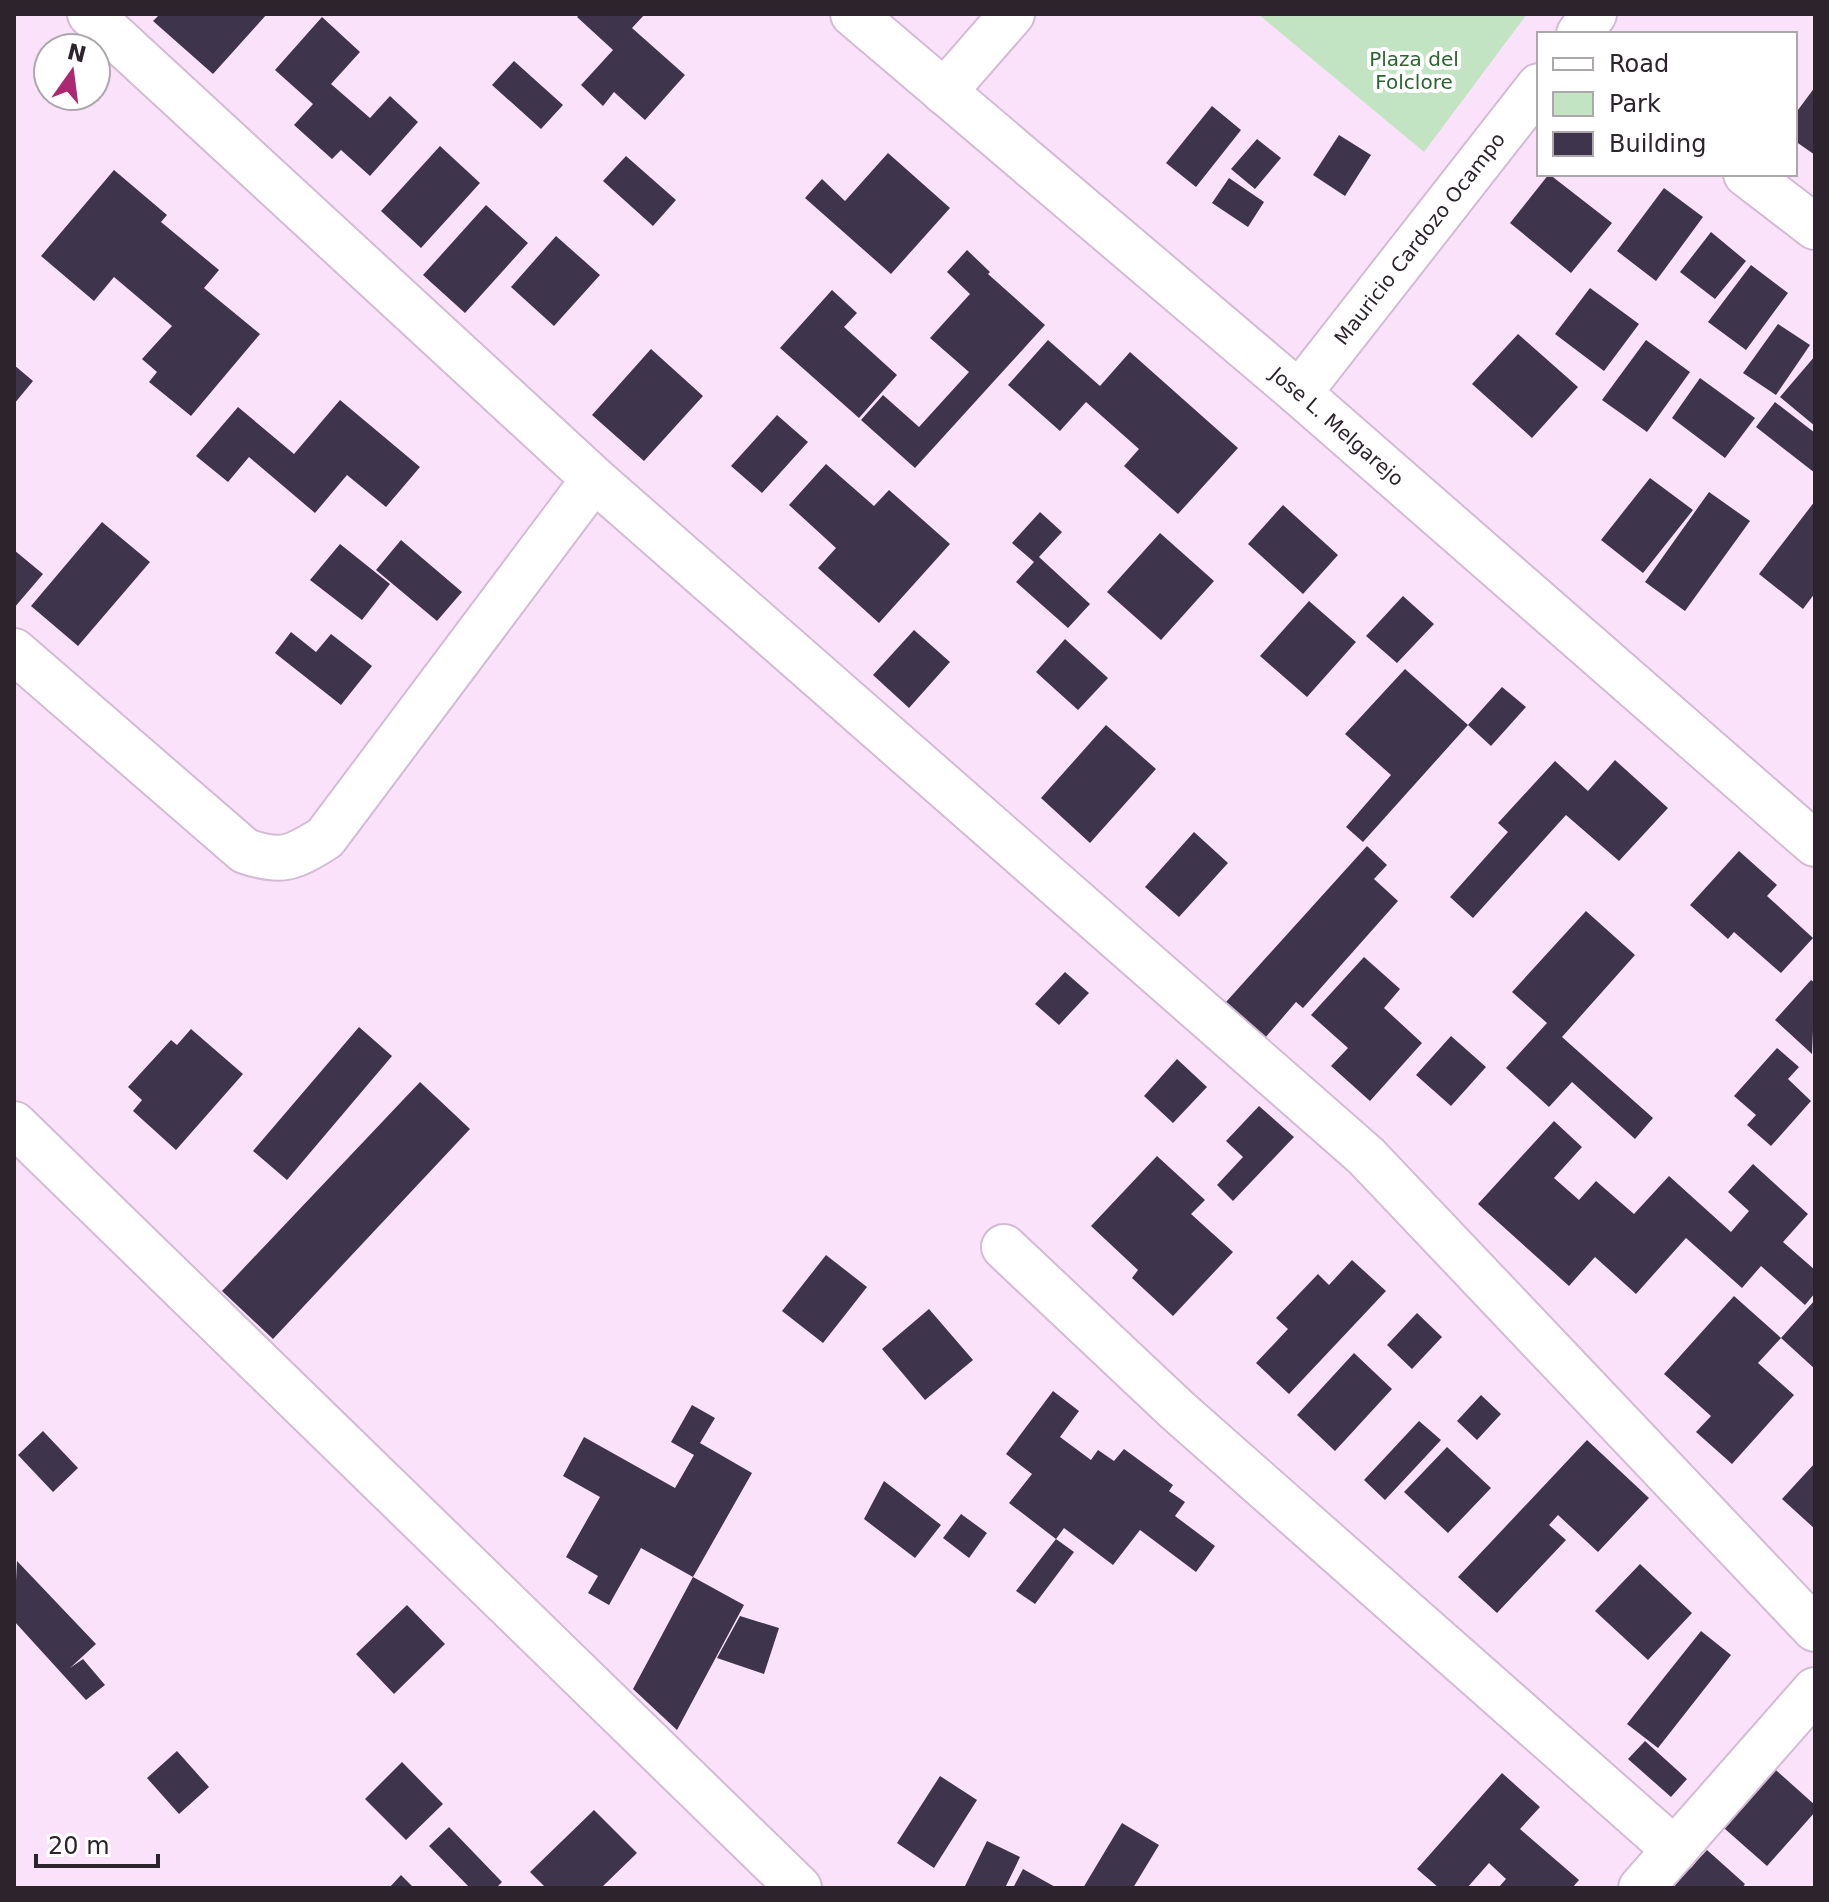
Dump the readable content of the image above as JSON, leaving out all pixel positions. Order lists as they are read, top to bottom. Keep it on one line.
{"streets":{"street":["Mauricio Cardozo Ocampo","Jose L. Melgarejo"]},"crossings":[["Mauricio Cardozo Ocampo","Jose L. Melgarejo"]],"parks":["Plaza del Folclore"],"legend":["Road","Park","Building"],"scale_bar":"20 m","north":"top"}
